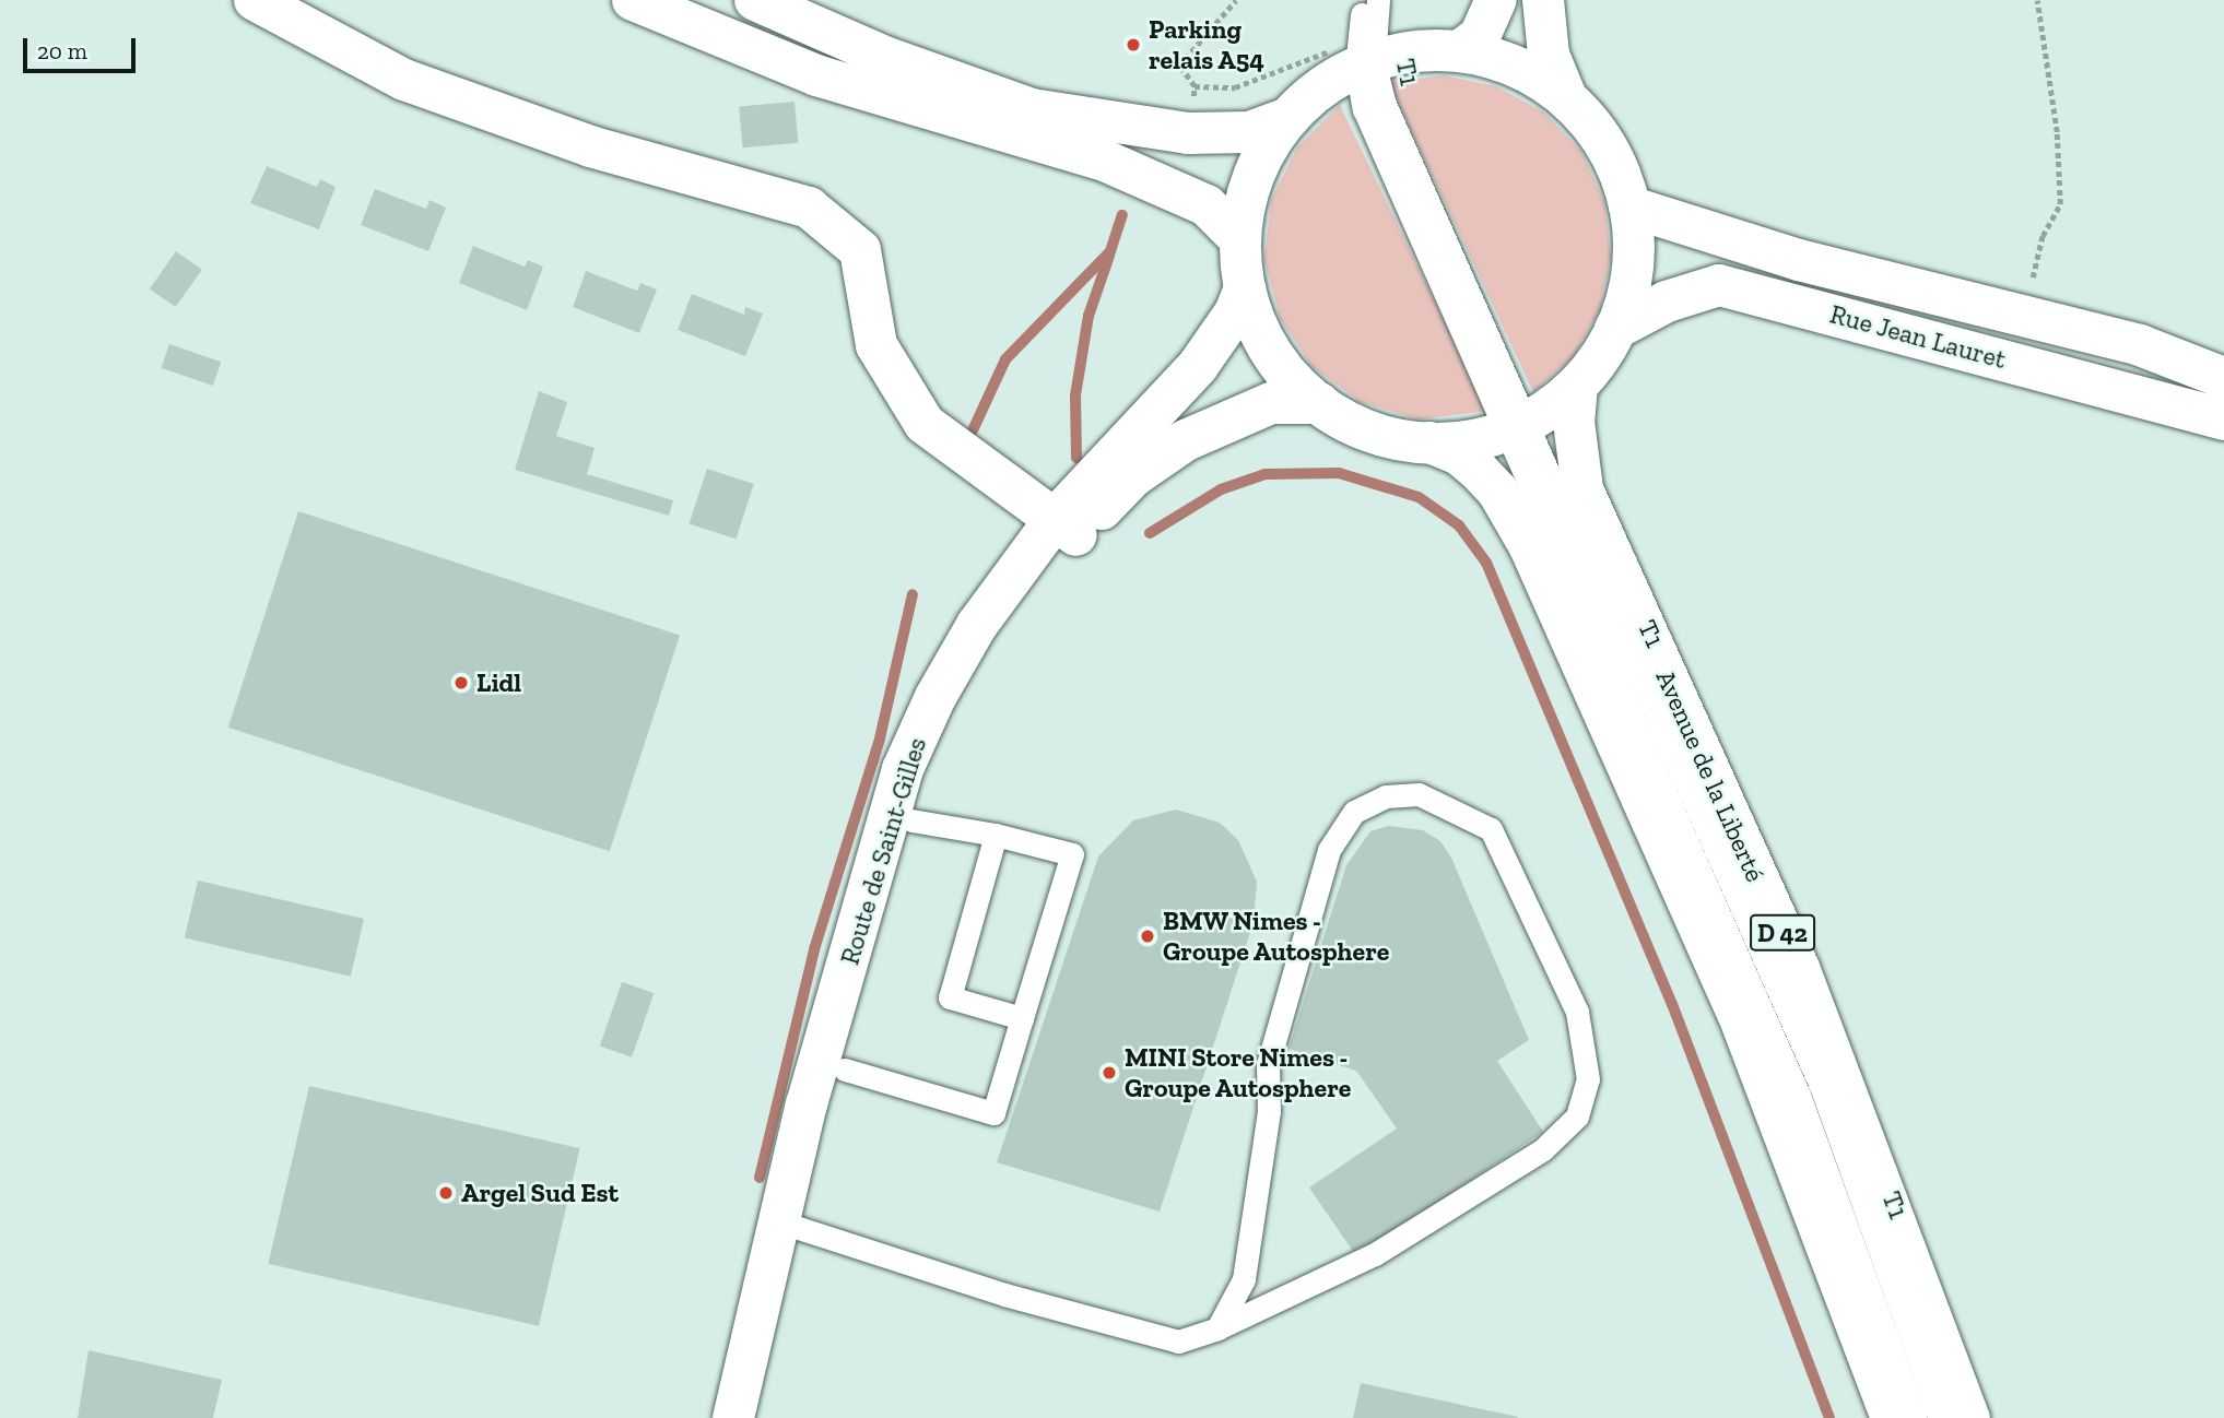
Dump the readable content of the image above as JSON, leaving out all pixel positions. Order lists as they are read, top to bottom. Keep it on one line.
{"streets":{"main road":["Rue Jean Lauret","Avenue de la Liberté","Route de Saint-Gilles","D 42"],"lane":["T1"]},"places":["Parking relais A54","Lidl","BMW Nimes - Groupe Autosphere","MINI Store Nimes - Groupe Autosphere","Argel Sud Est"],"scale_bar":"20 m"}
